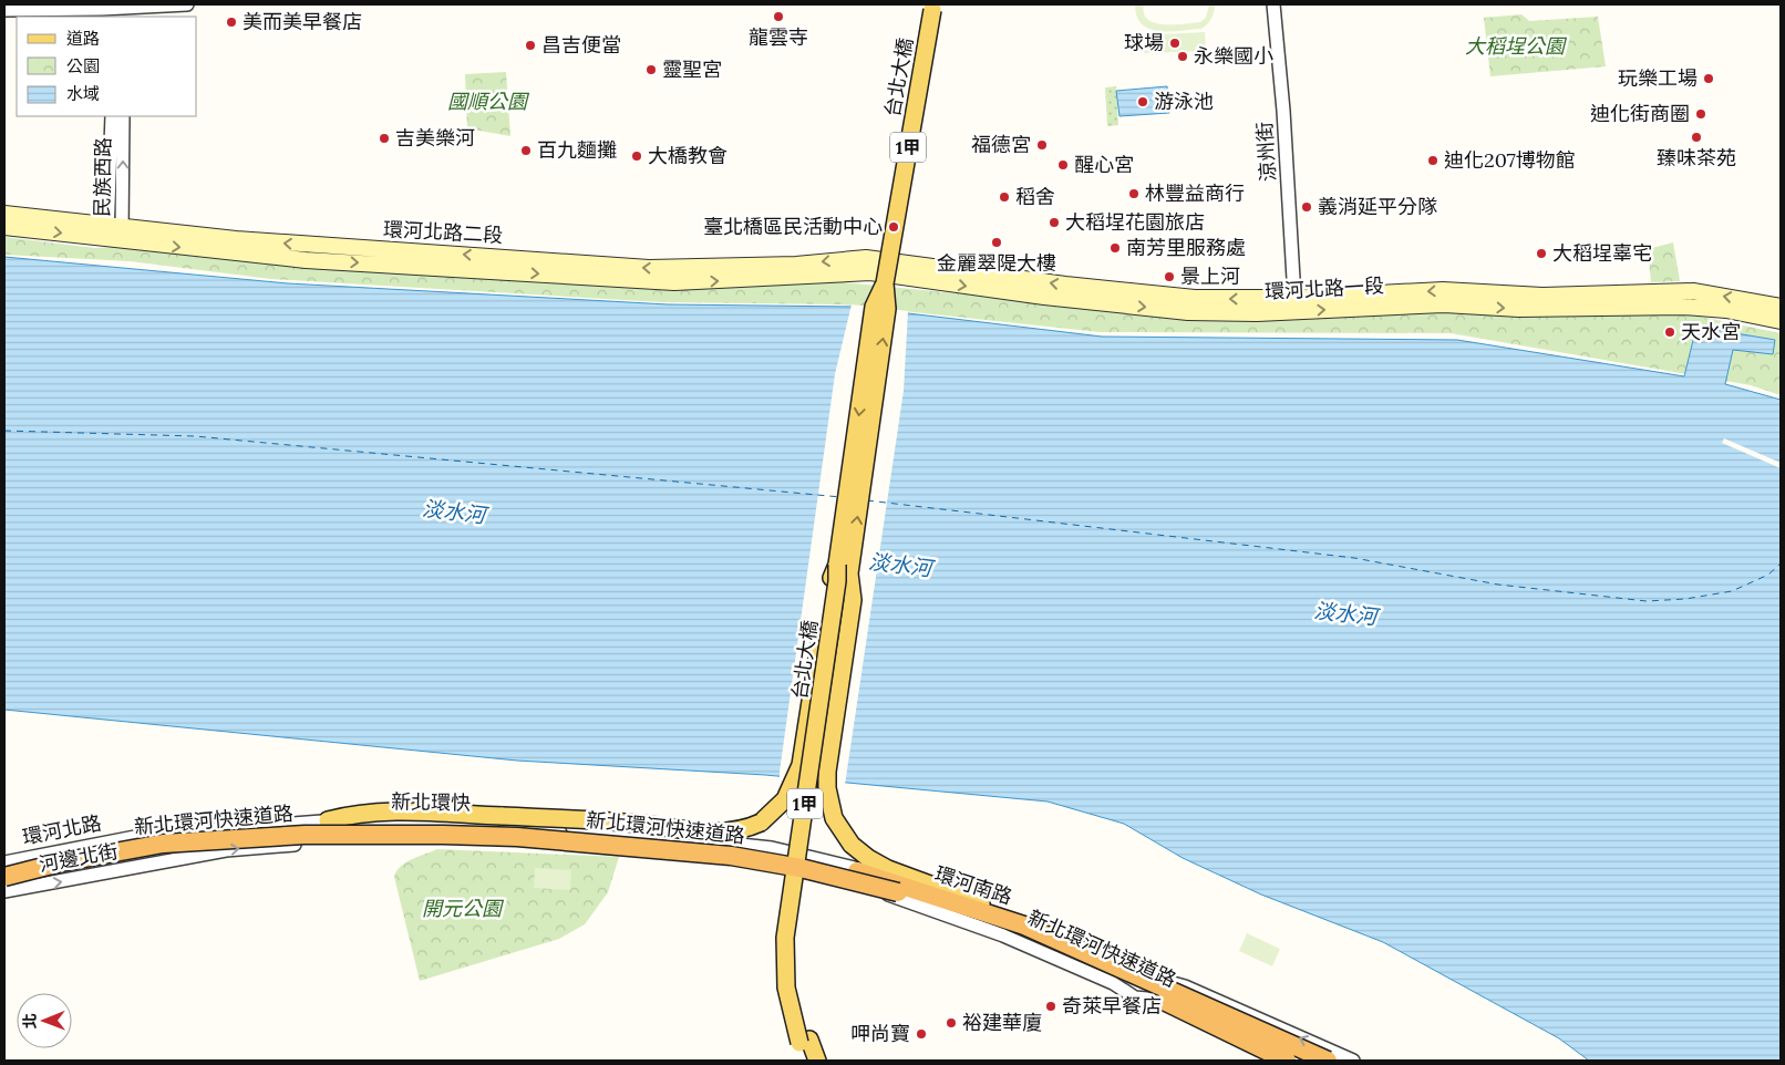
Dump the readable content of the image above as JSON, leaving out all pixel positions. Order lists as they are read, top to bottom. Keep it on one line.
{"streets":{"highway":["新北環快","新北環河快速道路"],"main road":["台北大橋","1甲","環河北路二段","環河北路一段"],"street":["涼州街","民族西路","環河北路","河邊北街","環河南路"]},"crossings":[["台北大橋","1甲"],["涼州街","環河北路一段"],["民族西路","環河北路二段"],["環河北路二段","環河北路一段"],["新北環快","新北環河快速道路"],["新北環快","環河北路"],["環河北路","環河南路"],["河邊北街","環河南路"]],"one_way":["河邊北街"],"water":["淡水河"],"parks":["大稻埕公園","國順公園","開元公園"],"places":["龍雲寺","美而美早餐店","球場","昌吉便當","永樂國小","靈聖宮","玩樂工場","游泳池","迪化街商圈","臻味茶苑","吉美樂河","福德宮","百九麵攤","大橋教會","迪化207博物館","醒心宮","林豐益商行","稻舍","義消延平分隊","大稻埕花園旅店","臺北橋區民活動中心","金麗翠隄大樓","南芳里服務處","大稻埕辜宅","景上河","天水宮","奇萊早餐店","裕建華廈","呷尚寶"],"legend":["道路","公園","水域"],"north":"left"}
